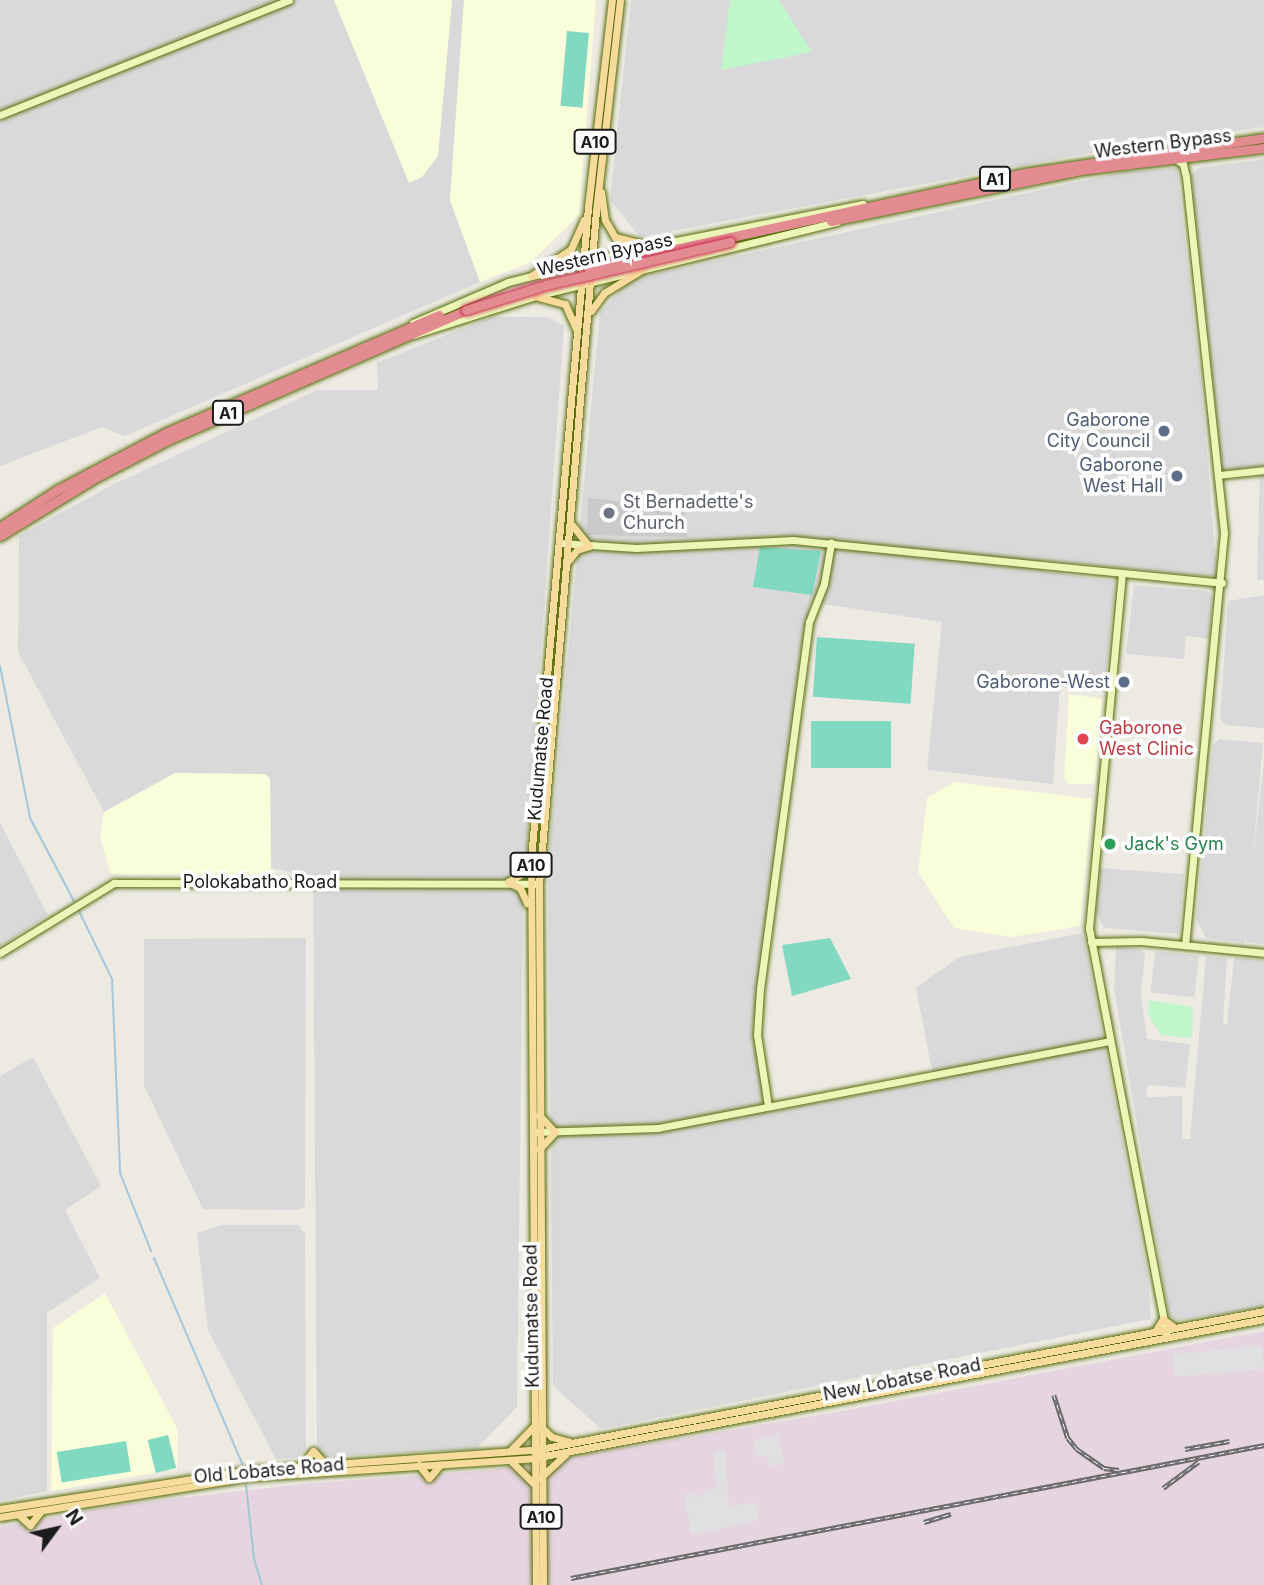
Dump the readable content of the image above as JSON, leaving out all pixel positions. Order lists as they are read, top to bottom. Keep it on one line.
{"streets":{"highway":["Western Bypass","A1"],"main road":["A10","Kudumatse Road","New Lobatse Road","Old Lobatse Road"],"street":["Polokabatho Road"]},"crossings":[["Kudumatse Road","Polokabatho Road"],["Kudumatse Road","New Lobatse Road"]],"places":["Gaborone City Council","Gaborone West Hall","St Bernadette's Church","Gaborone-West","Gaborone West Clinic","Jack's Gym"],"north":"top right"}
